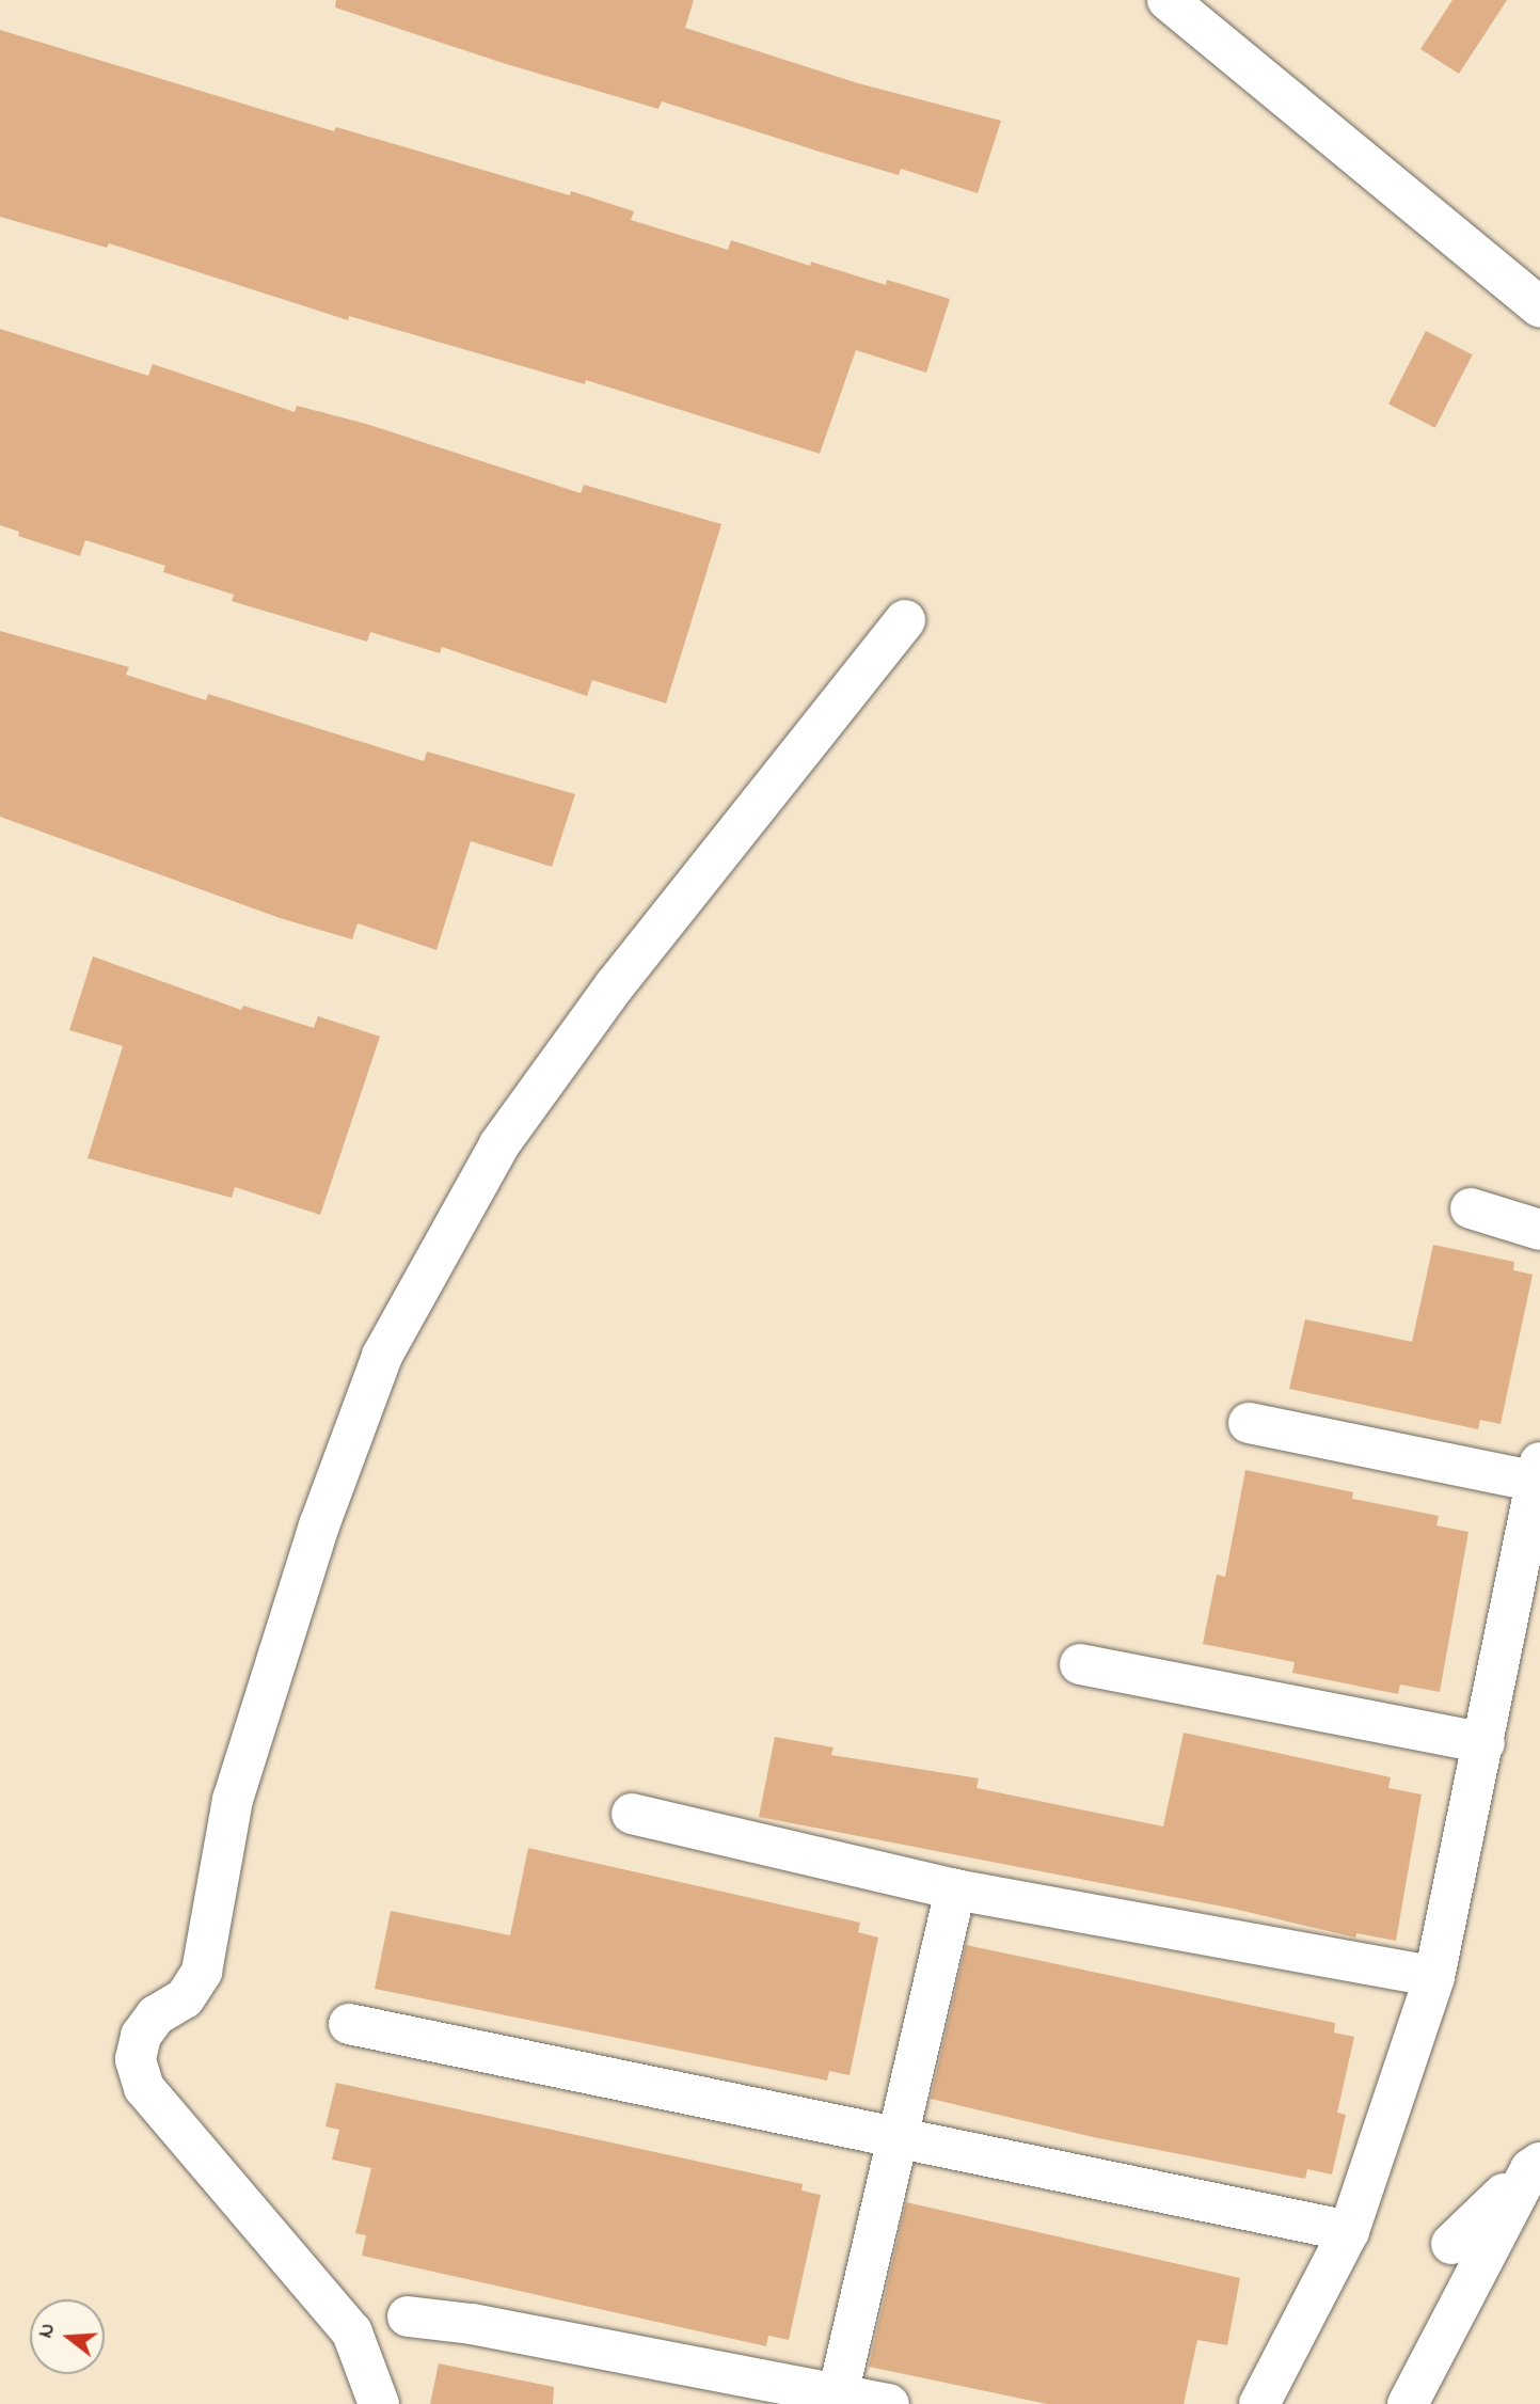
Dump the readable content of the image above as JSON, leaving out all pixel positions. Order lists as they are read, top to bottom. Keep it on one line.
{"north":"left"}
